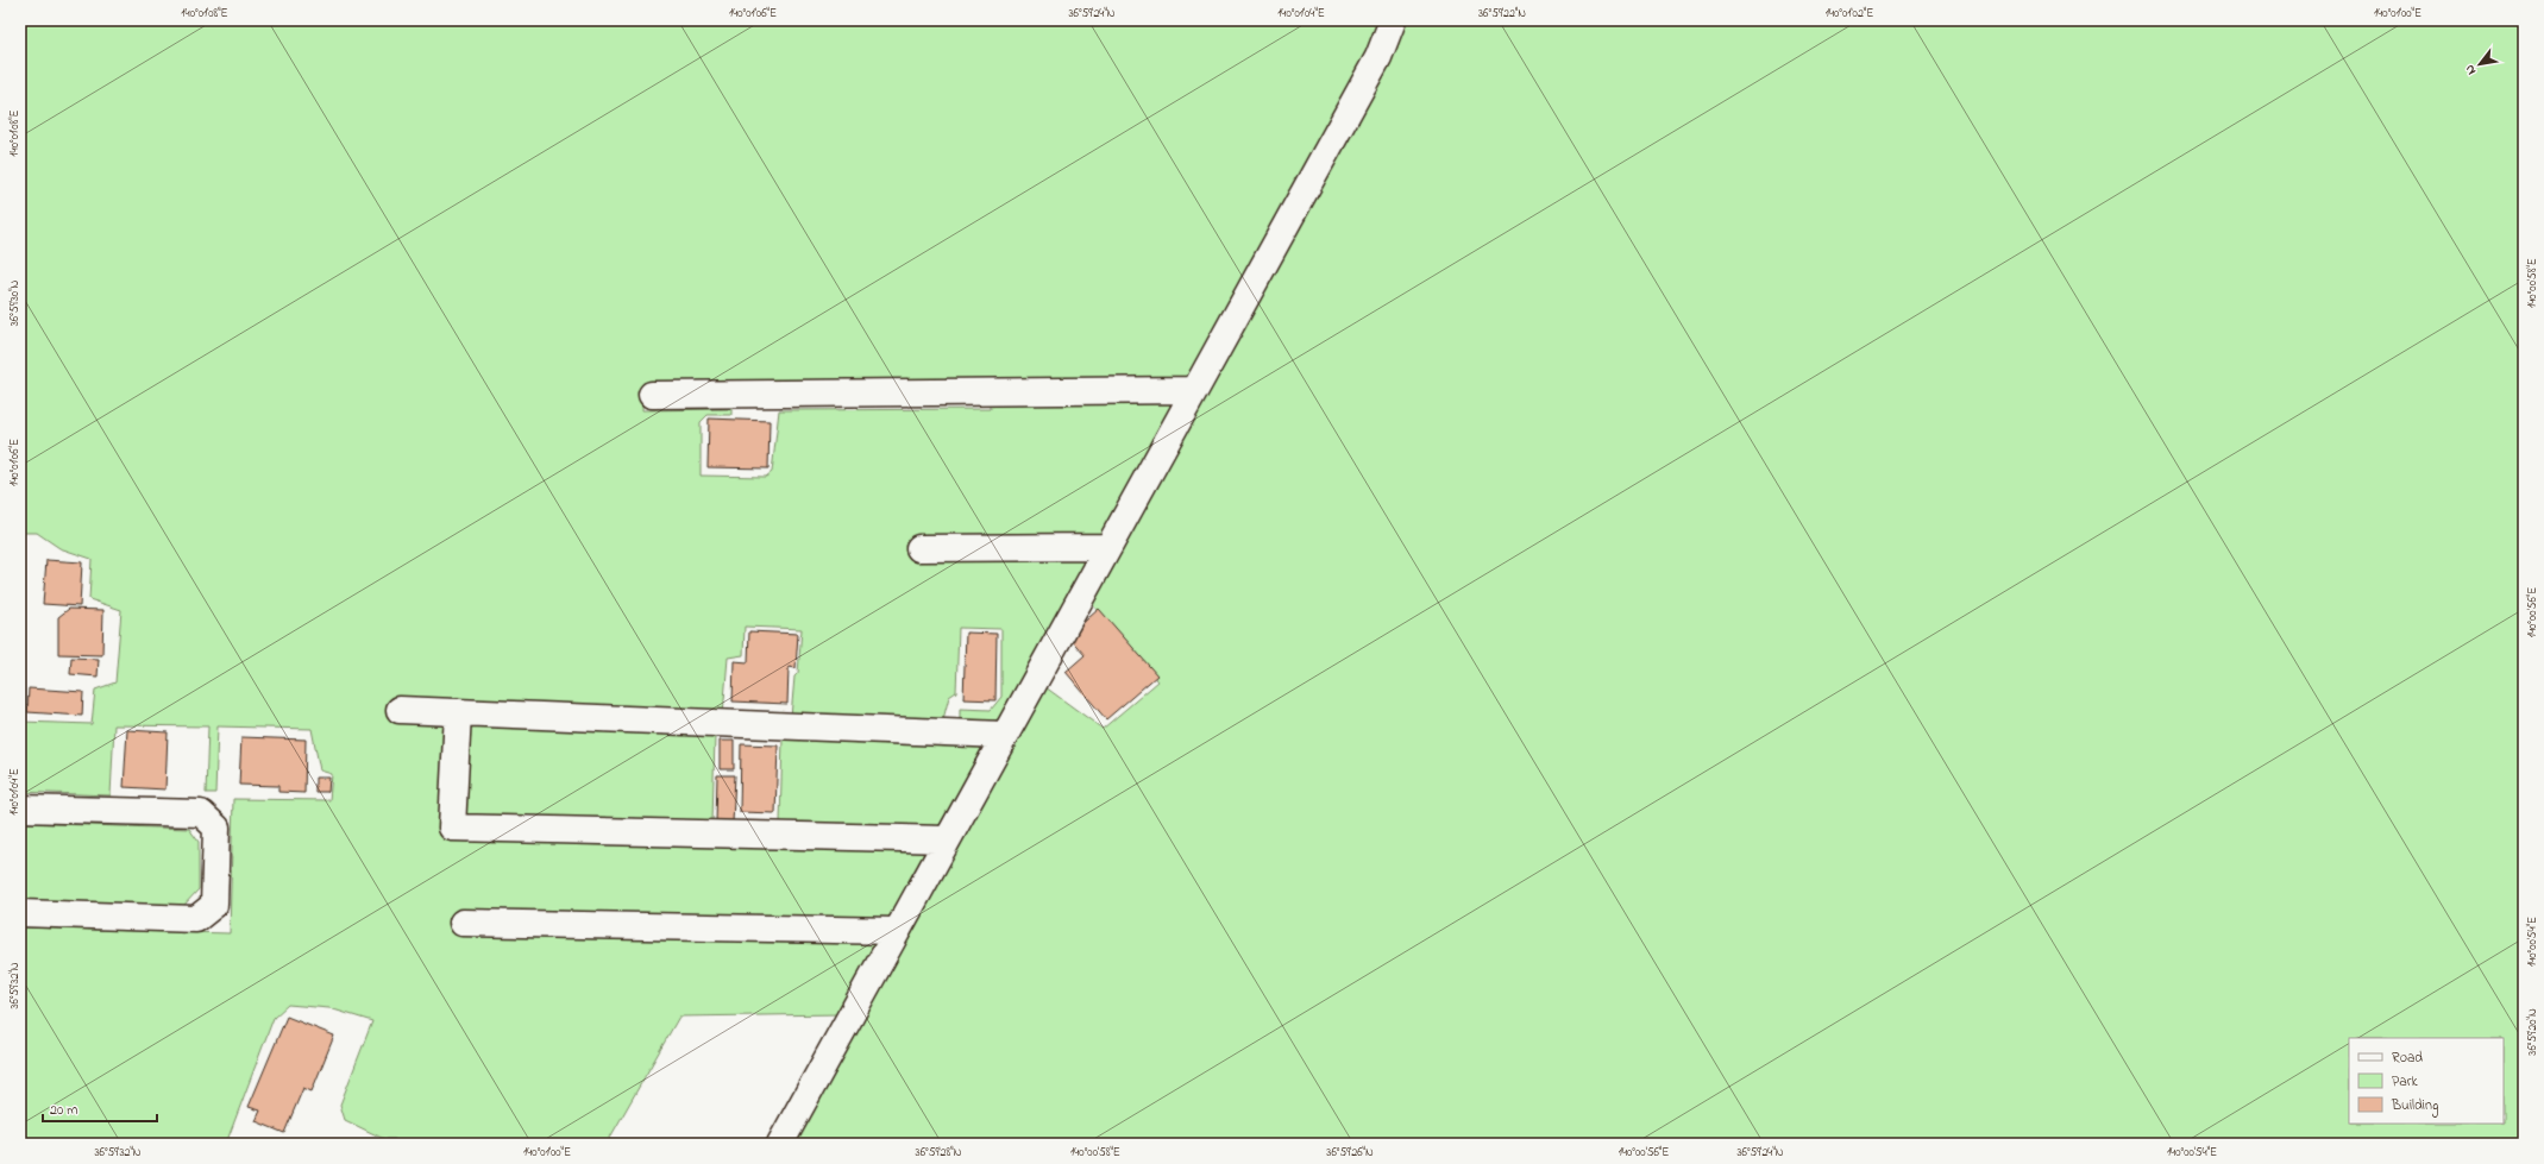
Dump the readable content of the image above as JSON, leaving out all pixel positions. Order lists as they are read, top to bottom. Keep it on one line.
{"legend":["Road","Park","Building"],"scale_bar":"20 m","north":"bottom left","coordinates":["140°01'08\"E","140°01'06\"E","36°59'24\"N","140°01'04\"E","36°59'22\"N","140°01'02\"E","140°01'00\"E","140°00'58\"E","36°59'30\"N","140°00'56\"E","140°00'54\"E","36°59'32\"N","36°59'20\"N","36°59'28\"N","36°59'26\"N"]}
